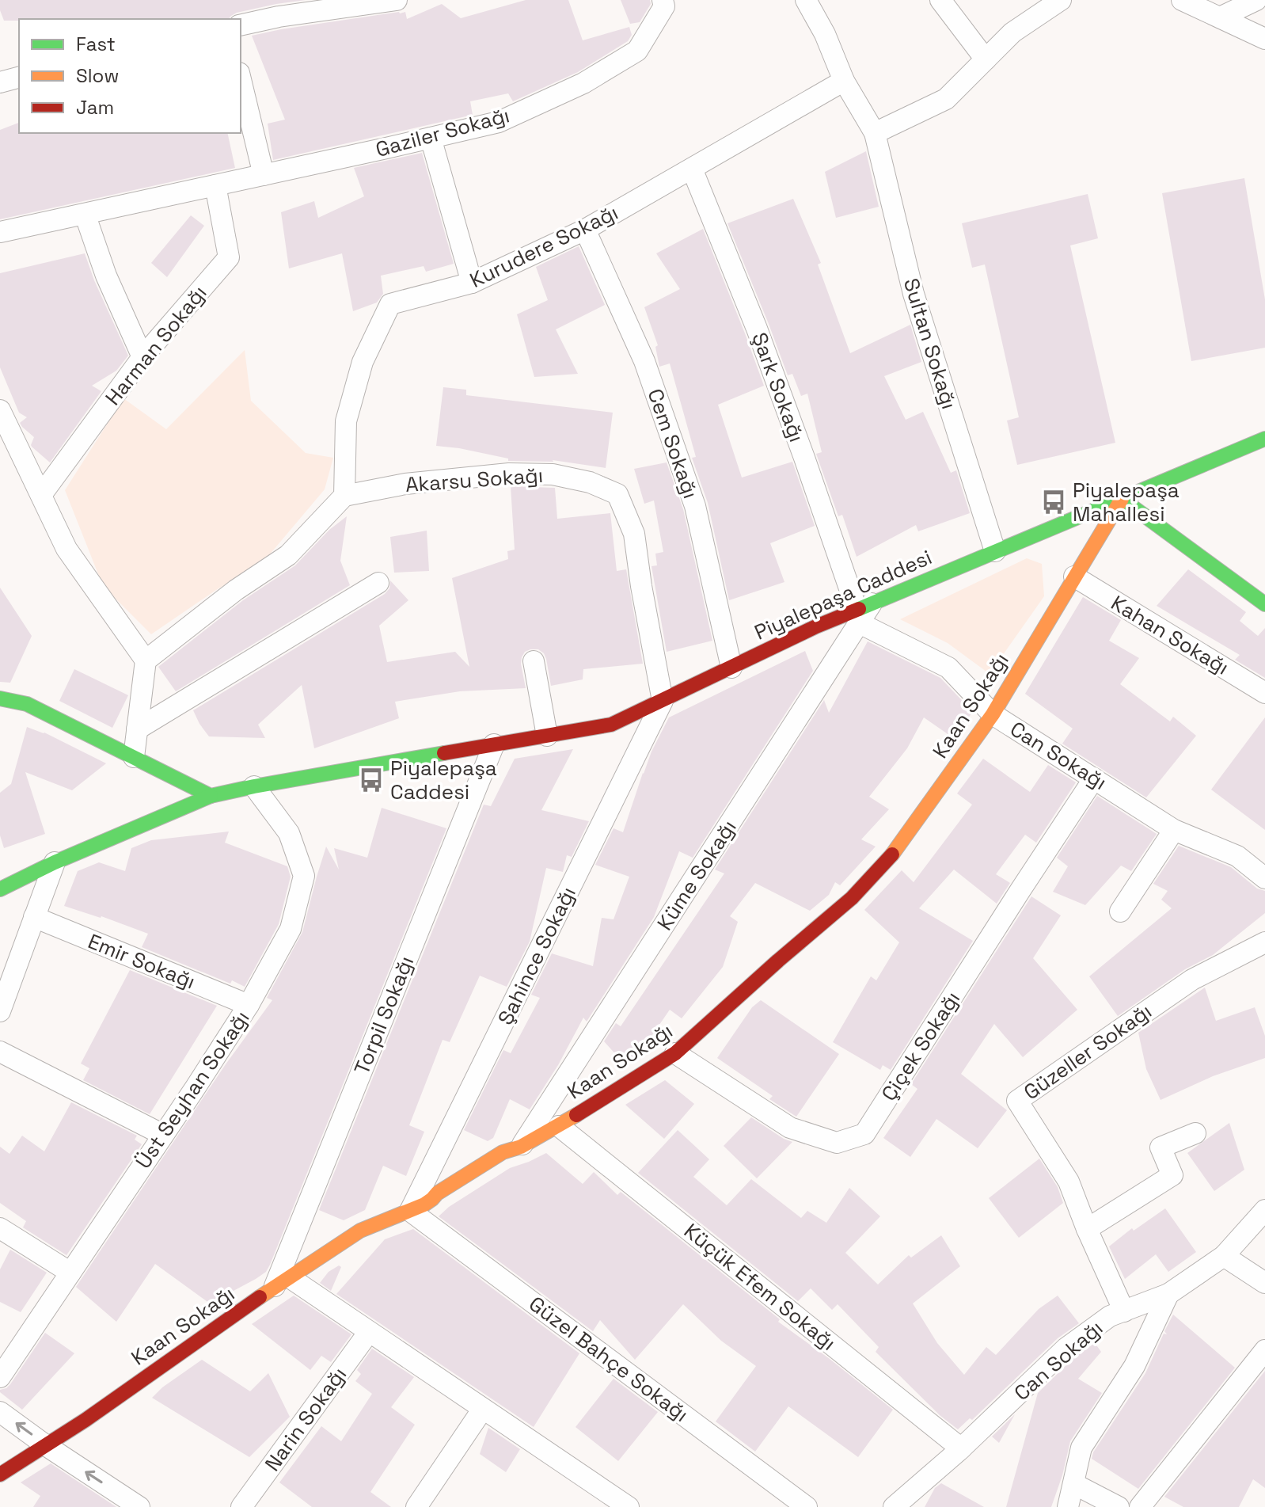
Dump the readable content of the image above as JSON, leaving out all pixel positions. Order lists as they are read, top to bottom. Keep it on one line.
{"streets":{"street":["Gaziler Sokağı","Kurudere Sokağı","Sultan Sokağı","Harman Sokağı","Şark Sokağı","Cem Sokağı","Akarsu Sokağı","Piyalepaşa Caddesi","Kahan Sokağı","Kaan Sokağı","Can Sokağı","Küme Sokağı","Şahince Sokağı","Emir Sokağı","Torpil Sokağı","Çiçek Sokağı","Güzeller Sokağı","Üst Seyhan Sokağı","Küçük Efem Sokağı","Güzel Bahçe Sokağı","Narin Sokağı"]},"crossings":[["Gaziler Sokağı","Harman Sokağı"],["Kurudere Sokağı","Sultan Sokağı"],["Kurudere Sokağı","Şark Sokağı"],["Kurudere Sokağı","Cem Sokağı"],["Kurudere Sokağı","Akarsu Sokağı"],["Sultan Sokağı","Piyalepaşa Caddesi"],["Şark Sokağı","Piyalepaşa Caddesi"],["Şark Sokağı","Can Sokağı"],["Şark Sokağı","Küme Sokağı"],["Cem Sokağı","Piyalepaşa Caddesi"],["Akarsu Sokağı","Piyalepaşa Caddesi"],["Akarsu Sokağı","Şahince Sokağı"],["Piyalepaşa Caddesi","Kaan Sokağı"],["Piyalepaşa Caddesi","Can Sokağı"],["Piyalepaşa Caddesi","Küme Sokağı"],["Piyalepaşa Caddesi","Şahince Sokağı"],["Piyalepaşa Caddesi","Torpil Sokağı"],["Piyalepaşa Caddesi","Üst Seyhan Sokağı"],["Kahan Sokağı","Kaan Sokağı"],["Kaan Sokağı","Can Sokağı"],["Kaan Sokağı","Küme Sokağı"],["Kaan Sokağı","Şahince Sokağı"],["Kaan Sokağı","Torpil Sokağı"],["Kaan Sokağı","Çiçek Sokağı"],["Kaan Sokağı","Küçük Efem Sokağı"],["Kaan Sokağı","Güzel Bahçe Sokağı"],["Can Sokağı","Küme Sokağı"],["Can Sokağı","Çiçek Sokağı"],["Can Sokağı","Güzeller Sokağı"],["Can Sokağı","Küçük Efem Sokağı"],["Şahince Sokağı","Güzel Bahçe Sokağı"],["Emir Sokağı","Üst Seyhan Sokağı"]],"places":{"bus stop":["Piyalepaşa Mahallesi","Piyalepaşa Caddesi"]},"legend":["Fast","Slow","Jam"]}
